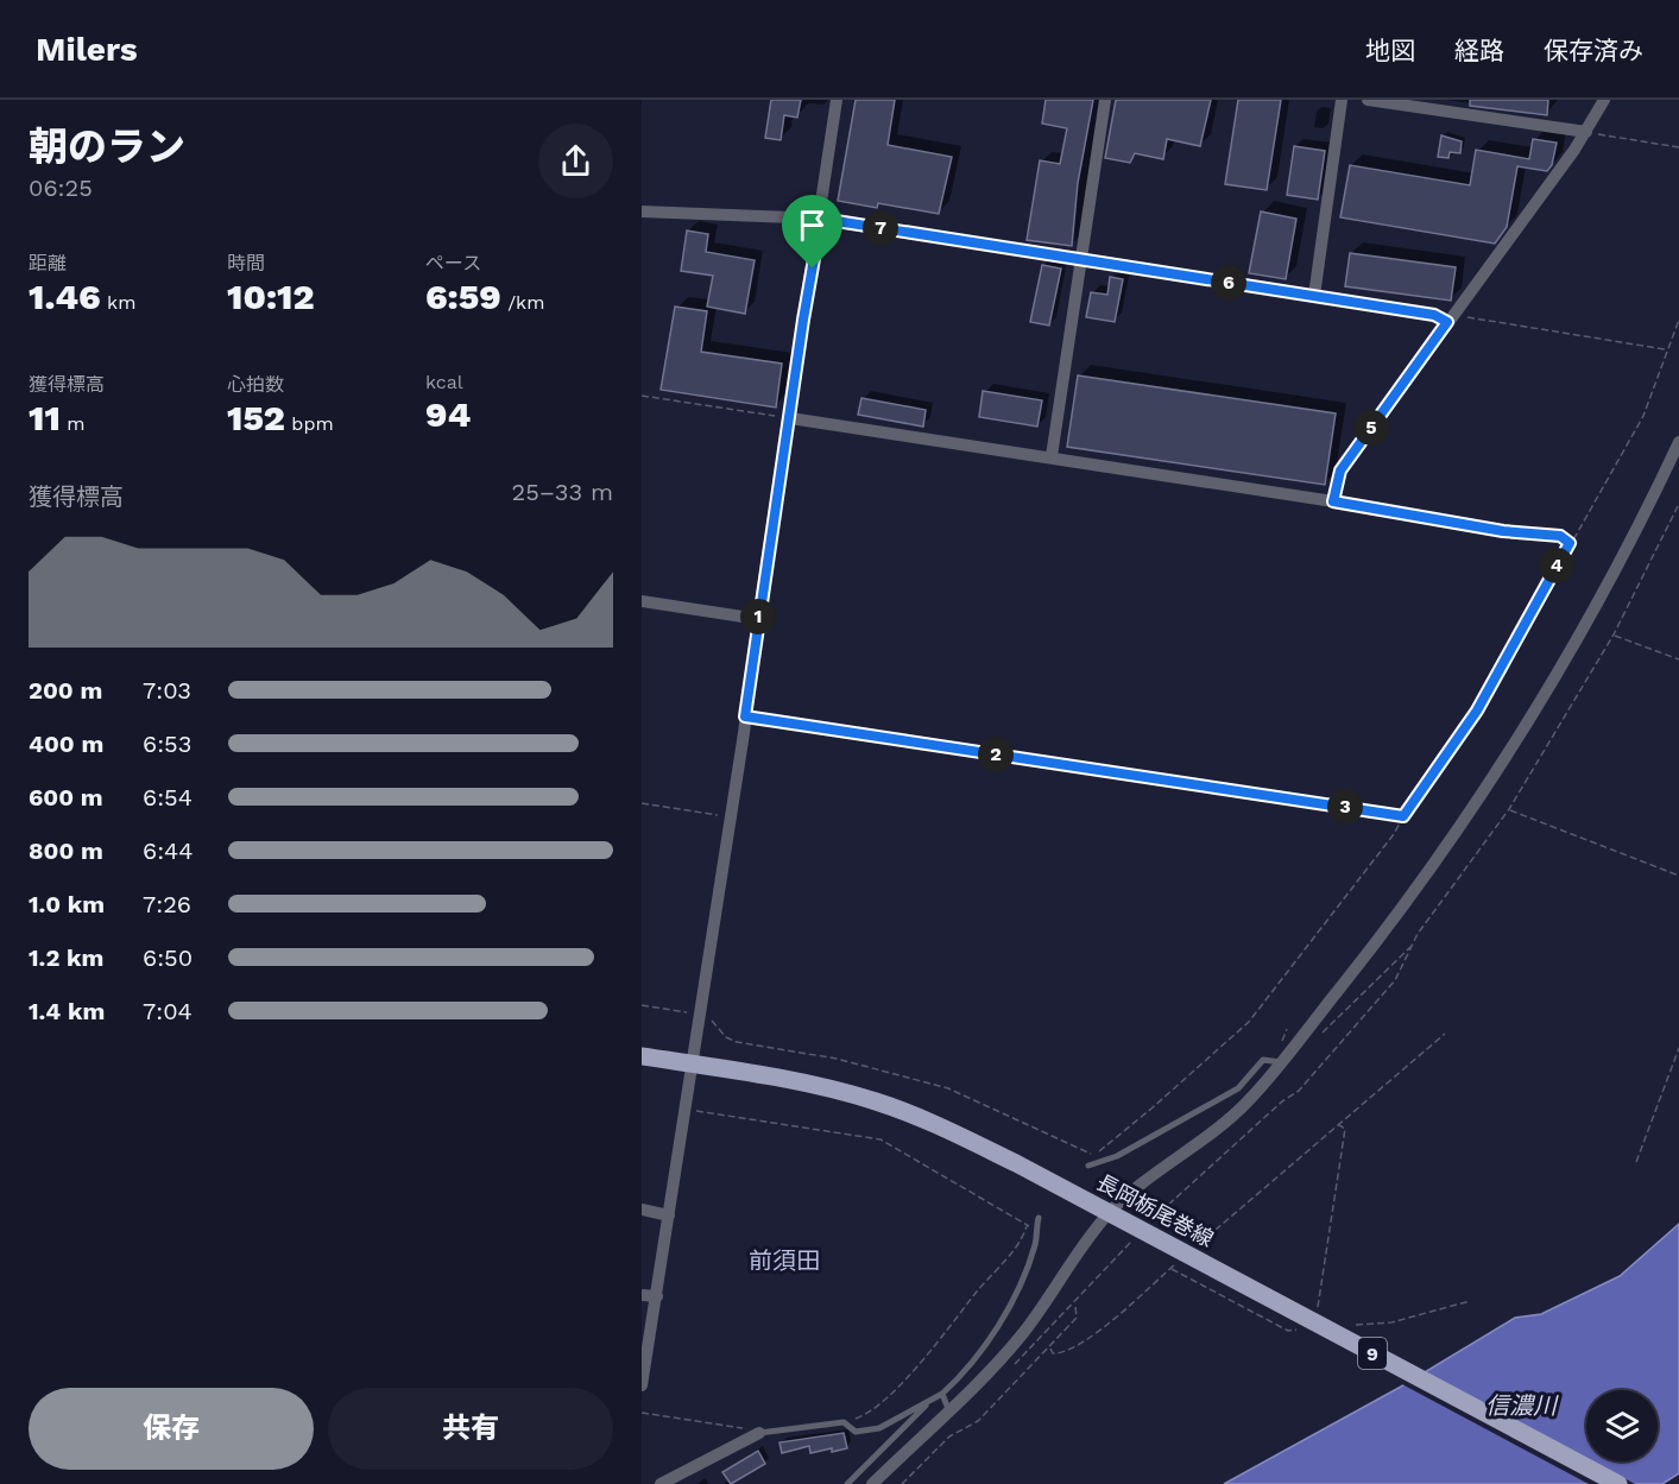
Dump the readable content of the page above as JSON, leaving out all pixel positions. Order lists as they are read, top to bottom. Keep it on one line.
{"streets":{"main road":["長岡栃尾巻線","9"]},"districts":["前須田"],"water":["信濃川"],"page":{"header":"Milers","nav":["地図","経路","保存済み"],"heading":["朝のラン","06:25"],"pins":["7","6","5","4","1","2","3"],"stats":[["距離","1.46 km"],["時間","10:12"],["ペース","6:59 /km"],["獲得標高","11 m"],["心拍数","152 bpm"],["kcal","94"]],"chart":["獲得標高","25–33 m"],"list":[{"name":"200 m","note":"7:03"},{"name":"400 m","note":"6:53"},{"name":"600 m","note":"6:54"},{"name":"800 m","note":"6:44"},{"name":"1.0 km","note":"7:26"},{"name":"1.2 km","note":"6:50"},{"name":"1.4 km","note":"7:04"}],"buttons":["保存","共有"]}}
